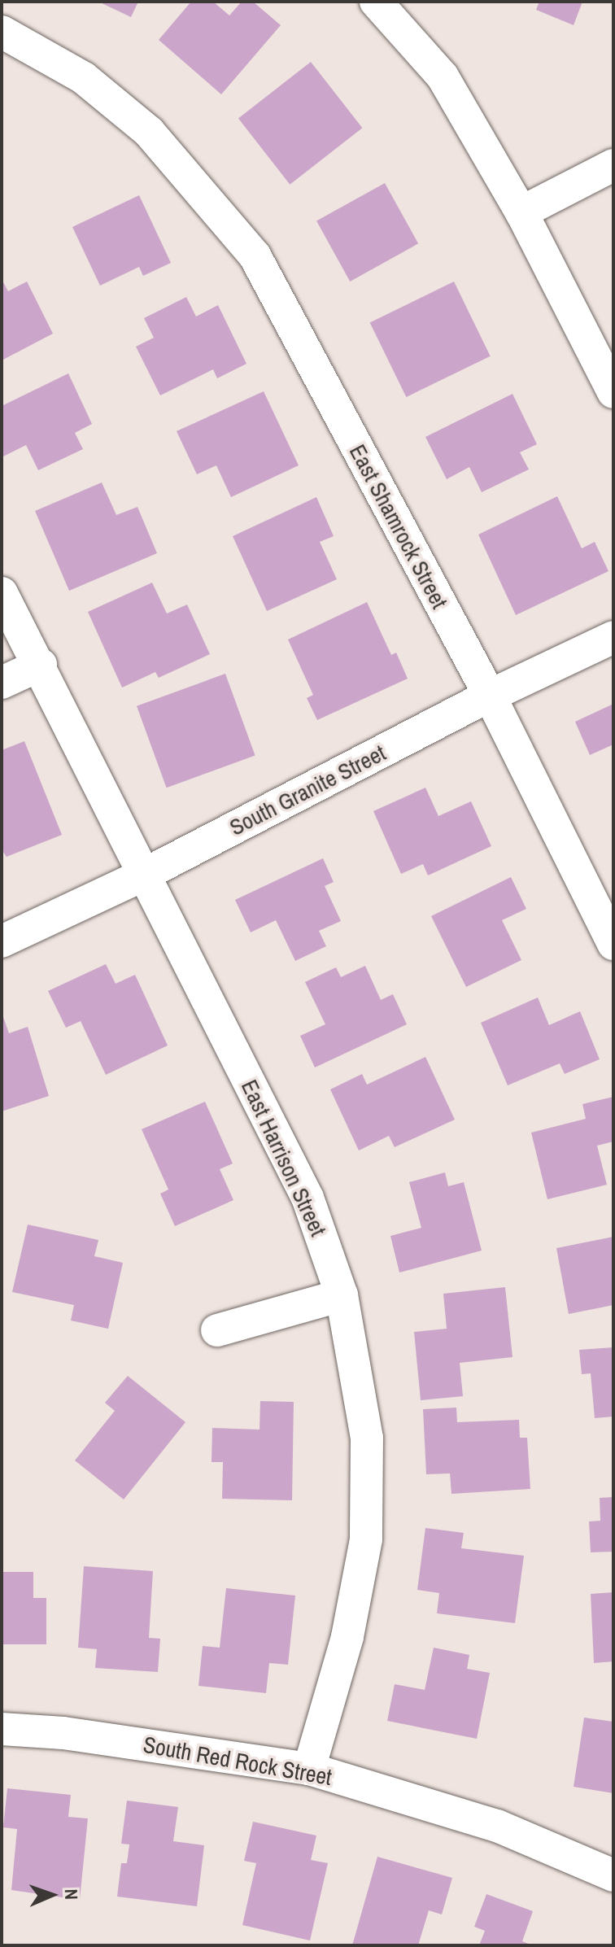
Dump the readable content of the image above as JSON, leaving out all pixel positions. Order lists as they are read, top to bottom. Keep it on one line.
{"streets":{"street":["East Shamrock Street","South Granite Street","East Harrison Street","South Red Rock Street"]},"crossings":[["East Shamrock Street","South Granite Street"],["South Granite Street","East Harrison Street"],["East Harrison Street","South Red Rock Street"]],"north":"right"}
